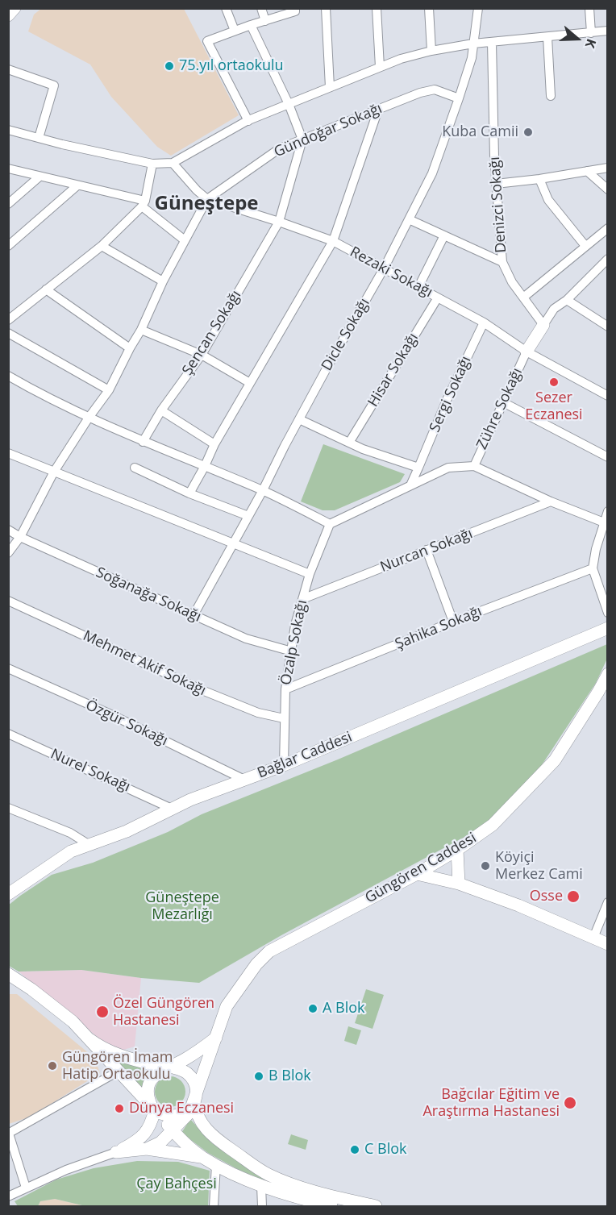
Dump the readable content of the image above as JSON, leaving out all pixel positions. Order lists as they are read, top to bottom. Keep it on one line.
{"streets":{"street":["Gündoğar Sokağı","Denizci Sokağı","Rezaki Sokağı","Şencan Sokağı","Dicle Sokağı","Hisar Sokağı","Sergi Sokağı","Zühre Sokağı","Nurcan Sokağı","Soğanağa Sokağı","Şahika Sokağı","Özalp Sokağı","Mehmet Akif Sokağı","Özgür Sokağı","Bağlar Caddesi","Nurel Sokağı","Güngören Caddesi"]},"crossings":[["Gündoğar Sokağı","Rezaki Sokağı"],["Gündoğar Sokağı","Şencan Sokağı"],["Gündoğar Sokağı","Dicle Sokağı"],["Rezaki Sokağı","Şencan Sokağı"],["Rezaki Sokağı","Dicle Sokağı"],["Rezaki Sokağı","Hisar Sokağı"],["Rezaki Sokağı","Sergi Sokağı"],["Rezaki Sokağı","Zühre Sokağı"],["Dicle Sokağı","Soğanağa Sokağı"],["Nurcan Sokağı","Özalp Sokağı"],["Soğanağa Sokağı","Özalp Sokağı"],["Şahika Sokağı","Özalp Sokağı"],["Özalp Sokağı","Mehmet Akif Sokağı"],["Özalp Sokağı","Bağlar Caddesi"],["Özgür Sokağı","Bağlar Caddesi"],["Bağlar Caddesi","Nurel Sokağı"]],"districts":["Güneştepe"],"parks":["Güneştepe Mezarlığı","Çay Bahçesi"],"places":["75.yıl ortaokulu","Kuba Camii","Sezer Eczanesi","Köyiçi Merkez Cami","Osse","A Blok","Özel Güngören Hastanesi","Güngören İmam Hatip Ortaokulu","B Blok","Bağcılar Eğitim ve Araştırma Hastanesi","Dünya Eczanesi","C Blok"],"north":"right"}
